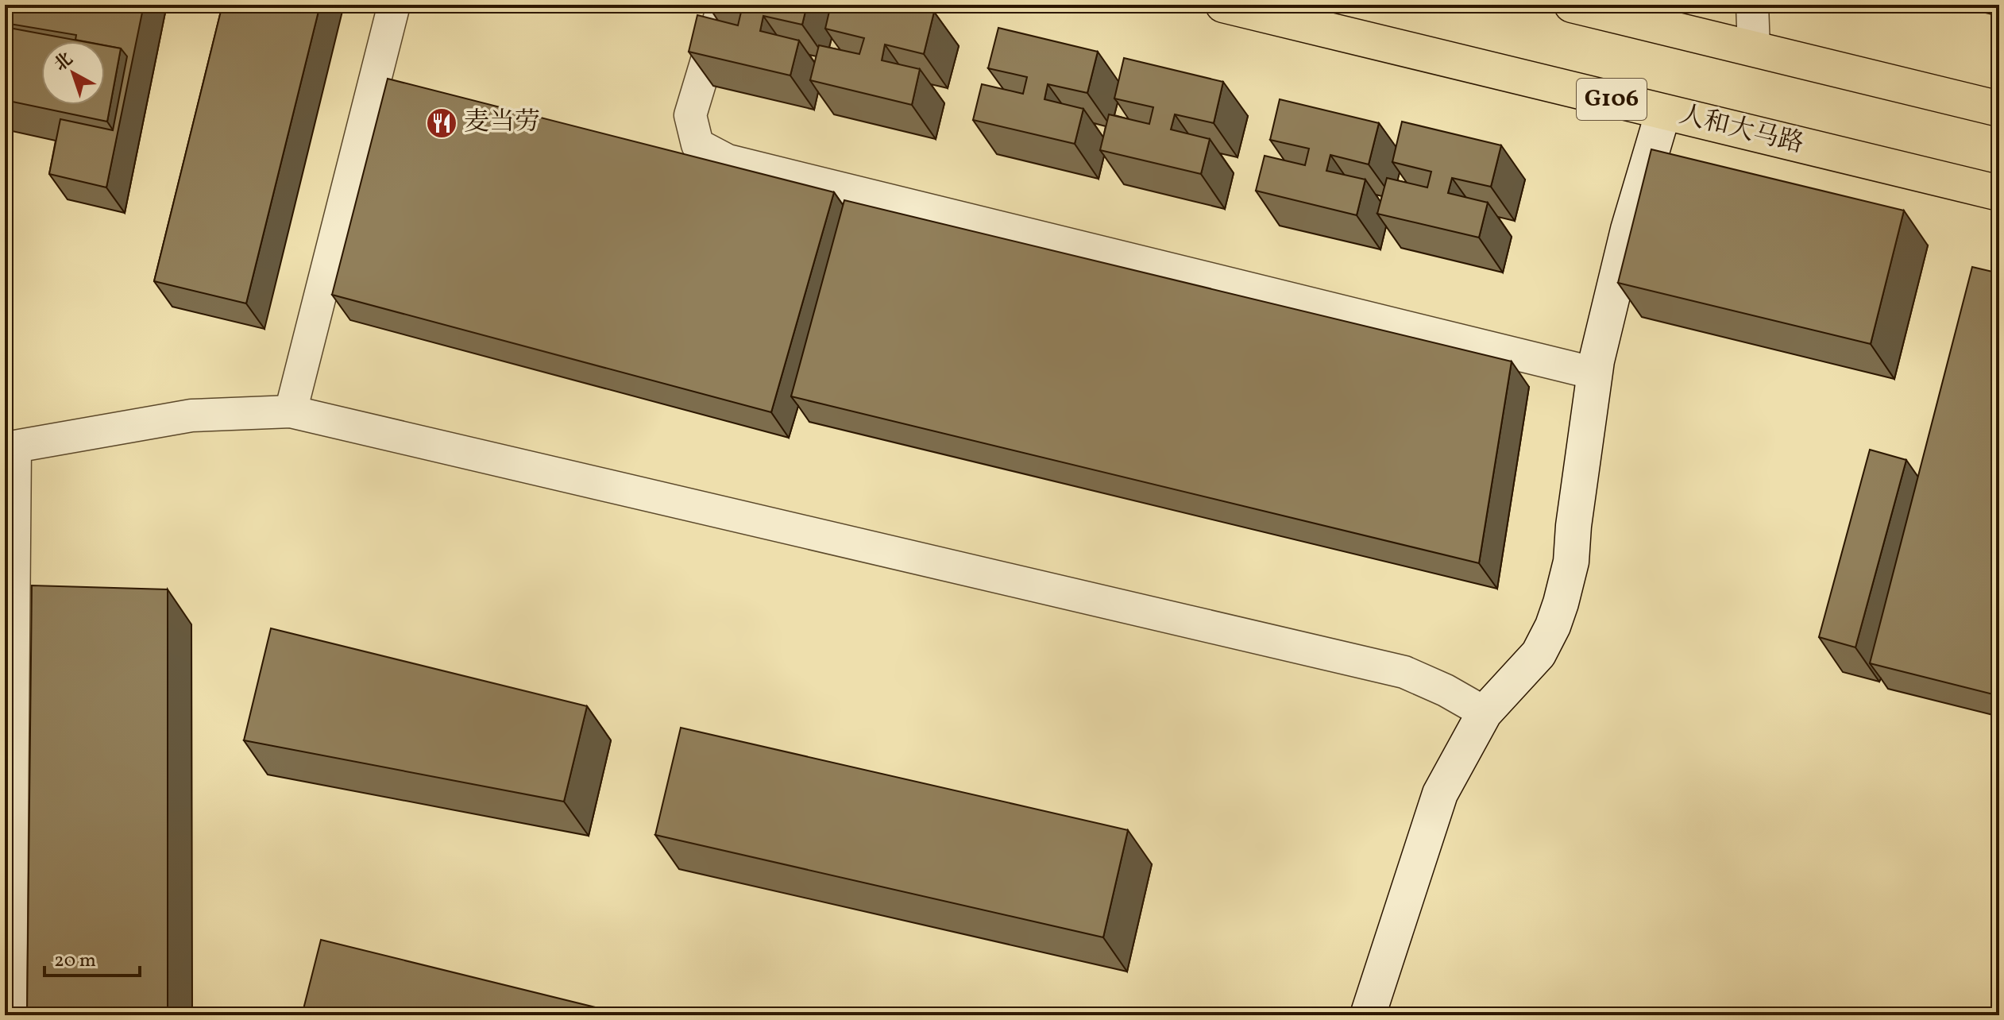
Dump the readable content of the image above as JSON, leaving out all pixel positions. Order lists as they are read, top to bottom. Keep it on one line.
{"streets":{"highway":["G106","人和大马路"]},"places":{"restaurant":["麦当劳"]},"scale_bar":"20 m","north":"top left"}
